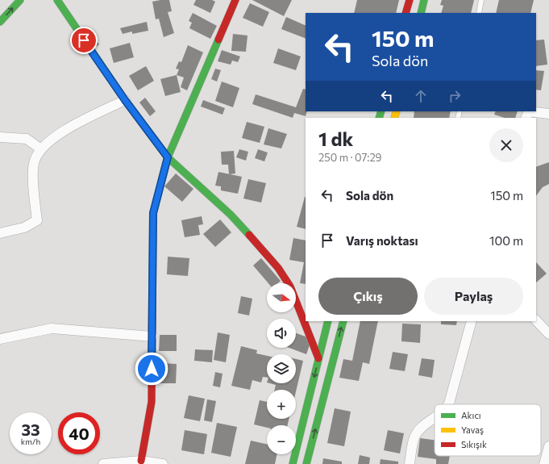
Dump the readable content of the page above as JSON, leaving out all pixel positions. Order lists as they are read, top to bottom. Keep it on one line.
{"legend":["Akıcı","Yavaş","Sıkışık"],"north":"right","page":{"turn":["150 m","Sola dön"],"heading":["1 dk","250 m · 07:29"],"list":[{"name":"Sola dön","value":"150 m"},{"name":"Varış noktası","value":"100 m"}],"buttons":["Çıkış","Paylaş"],"map_buttons":["+","−"],"speed":"33 km/h","limit":"40"}}
